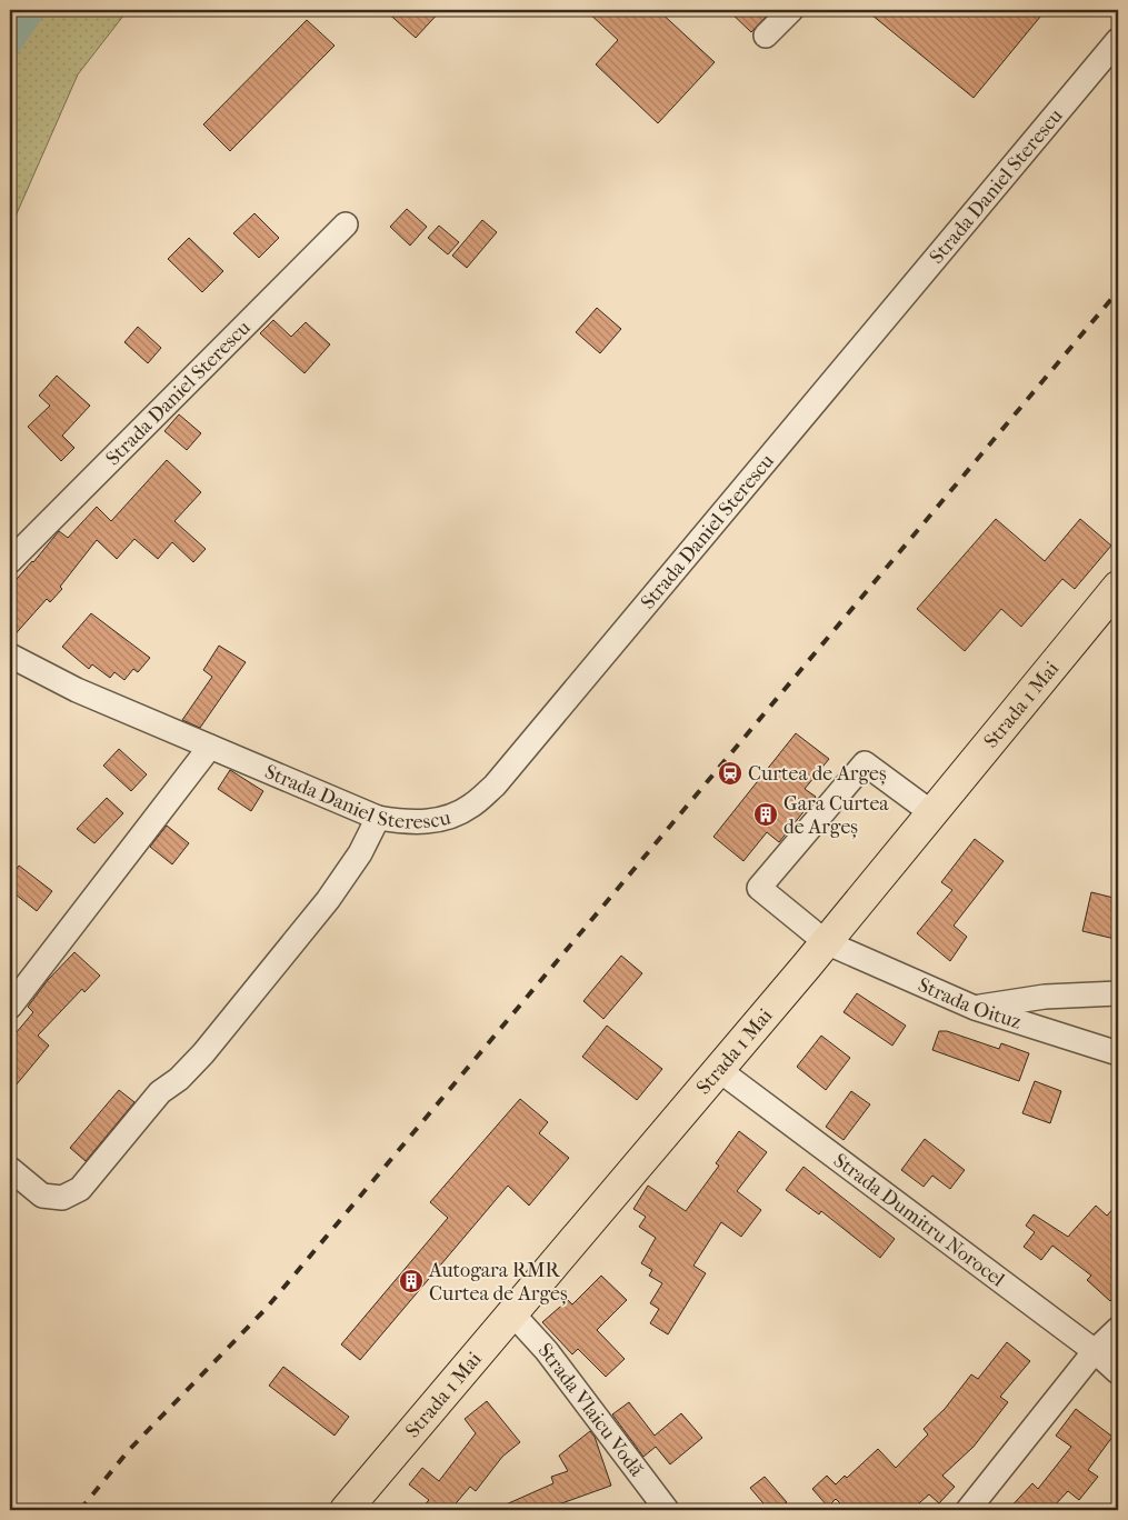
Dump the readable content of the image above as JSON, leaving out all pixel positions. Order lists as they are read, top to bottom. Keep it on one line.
{"streets":{"main road":["Strada 1 Mai"],"street":["Strada Daniel Sterescu","Strada Oituz","Strada Dumitru Norocel","Strada Vlaicu Vodă"]},"crossings":[["Strada 1 Mai","Strada Oituz"],["Strada 1 Mai","Strada Dumitru Norocel"],["Strada 1 Mai","Strada Vlaicu Vodă"]],"places":{"station":["Curtea de Argeș"],"building":["Gara Curtea de Argeș","Autogara RMR Curtea de Argeș"]}}
